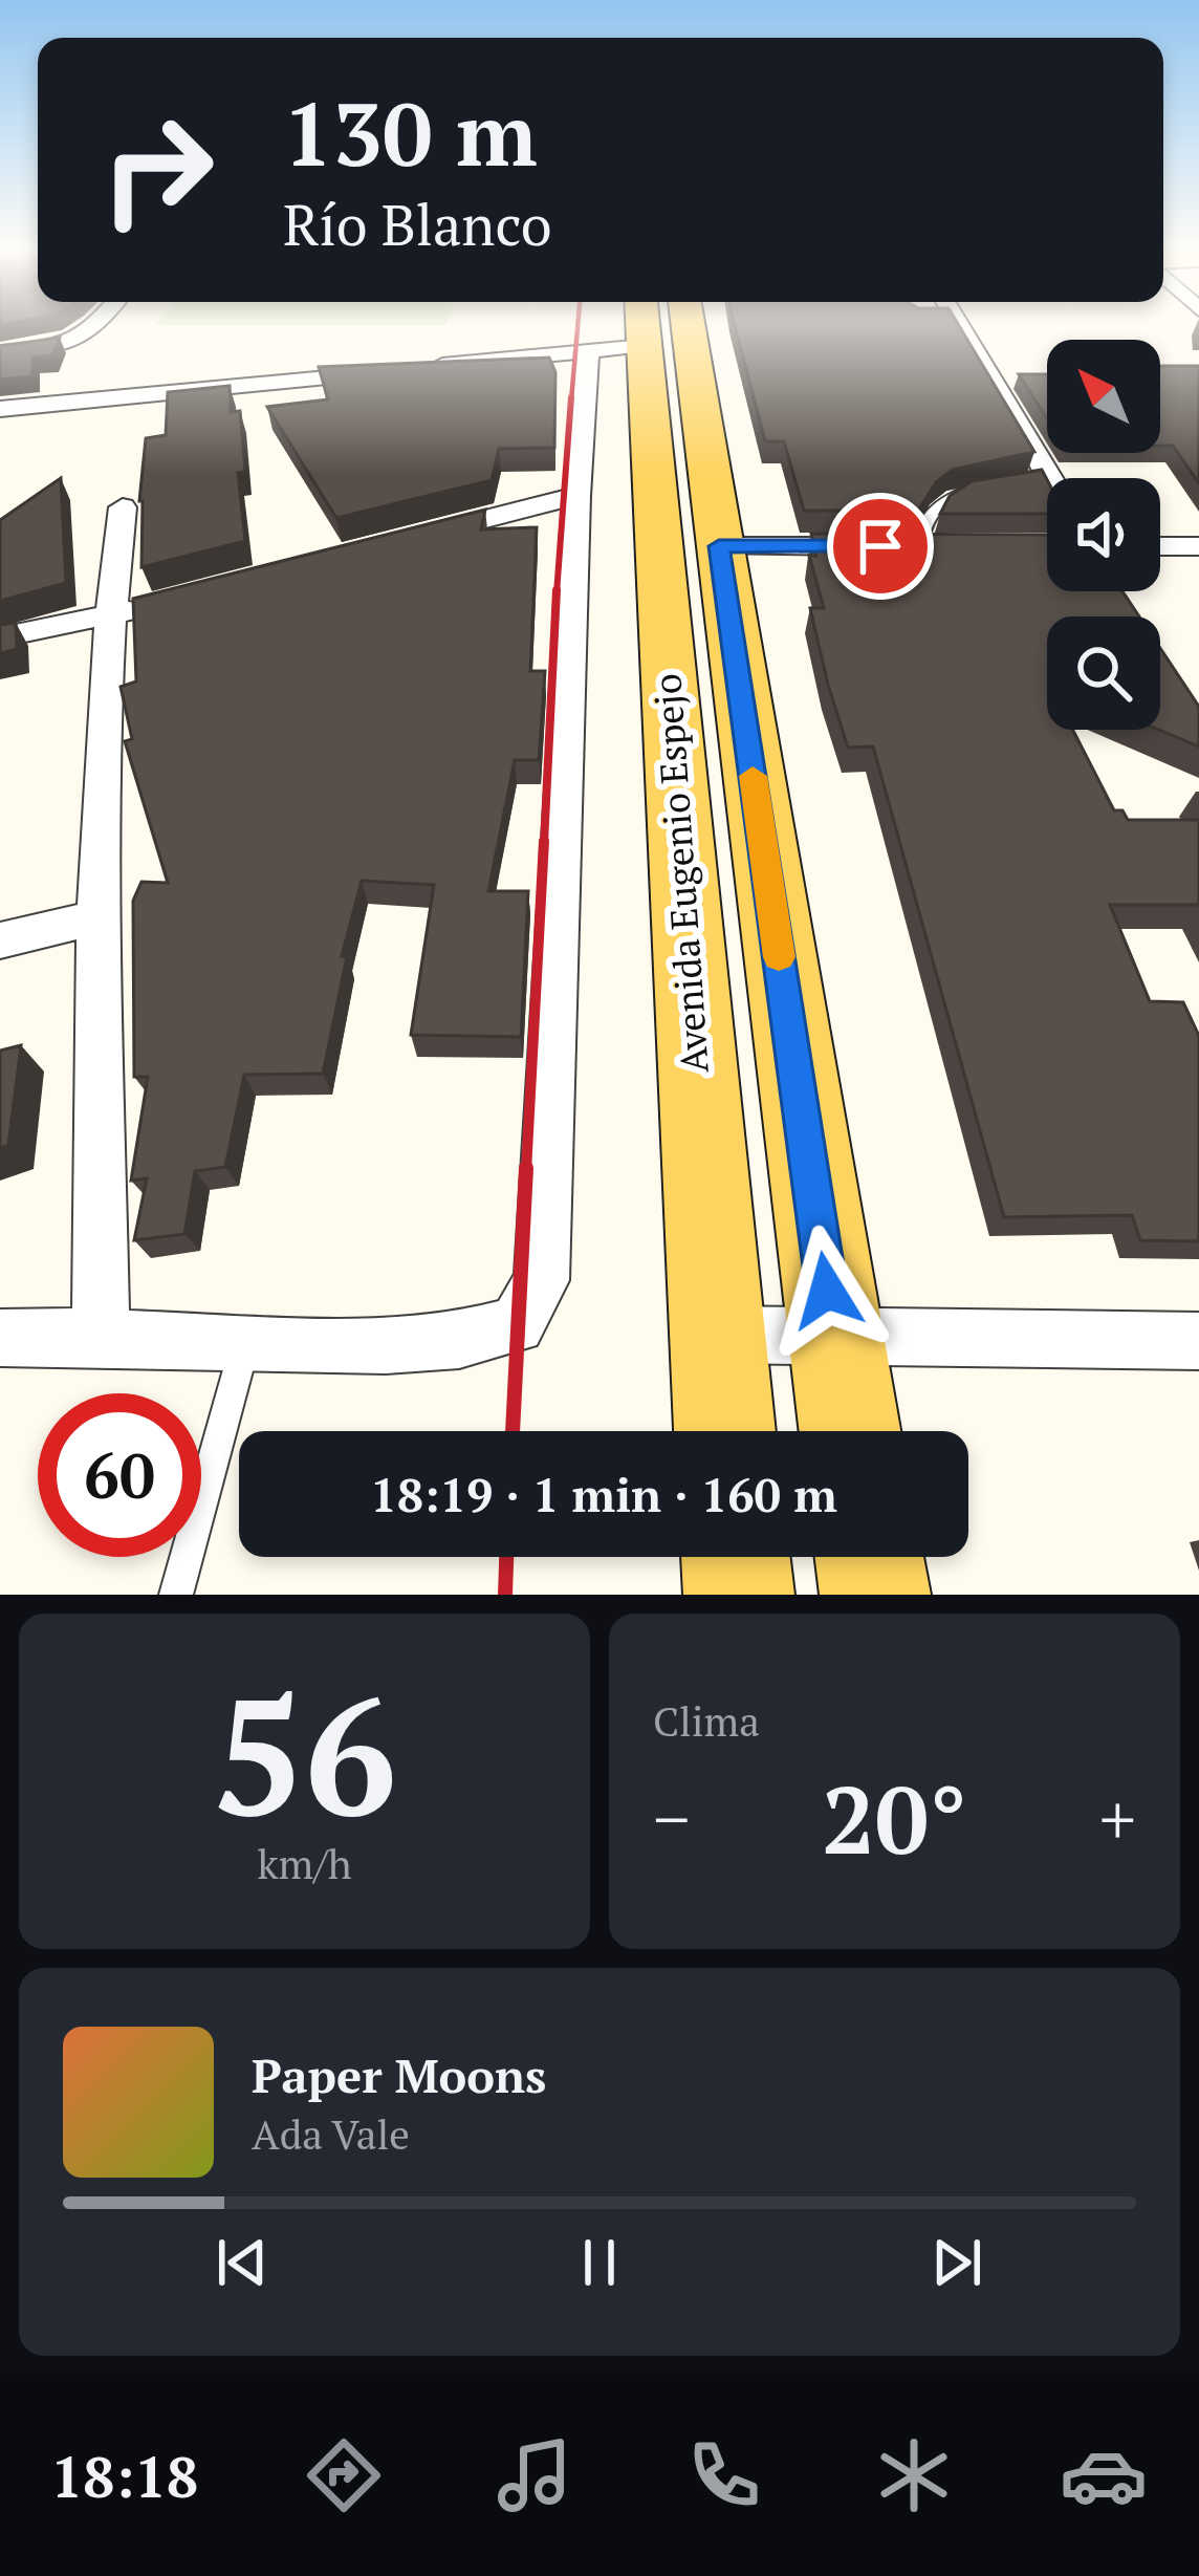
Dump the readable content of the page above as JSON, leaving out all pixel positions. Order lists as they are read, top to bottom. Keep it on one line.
{"streets":{"main road":["Avenida Eugenio Espejo"]},"north":"top left","page":{"turn":["130 m","Río Blanco"],"limit":"60","trip":"18:19 · 1 min · 160 m","tile":[["56","km/h"],"Clima"],"heat":["−","20°","+"],"song":["Paper Moons","Ada Vale"],"tabs":"18:18"}}
